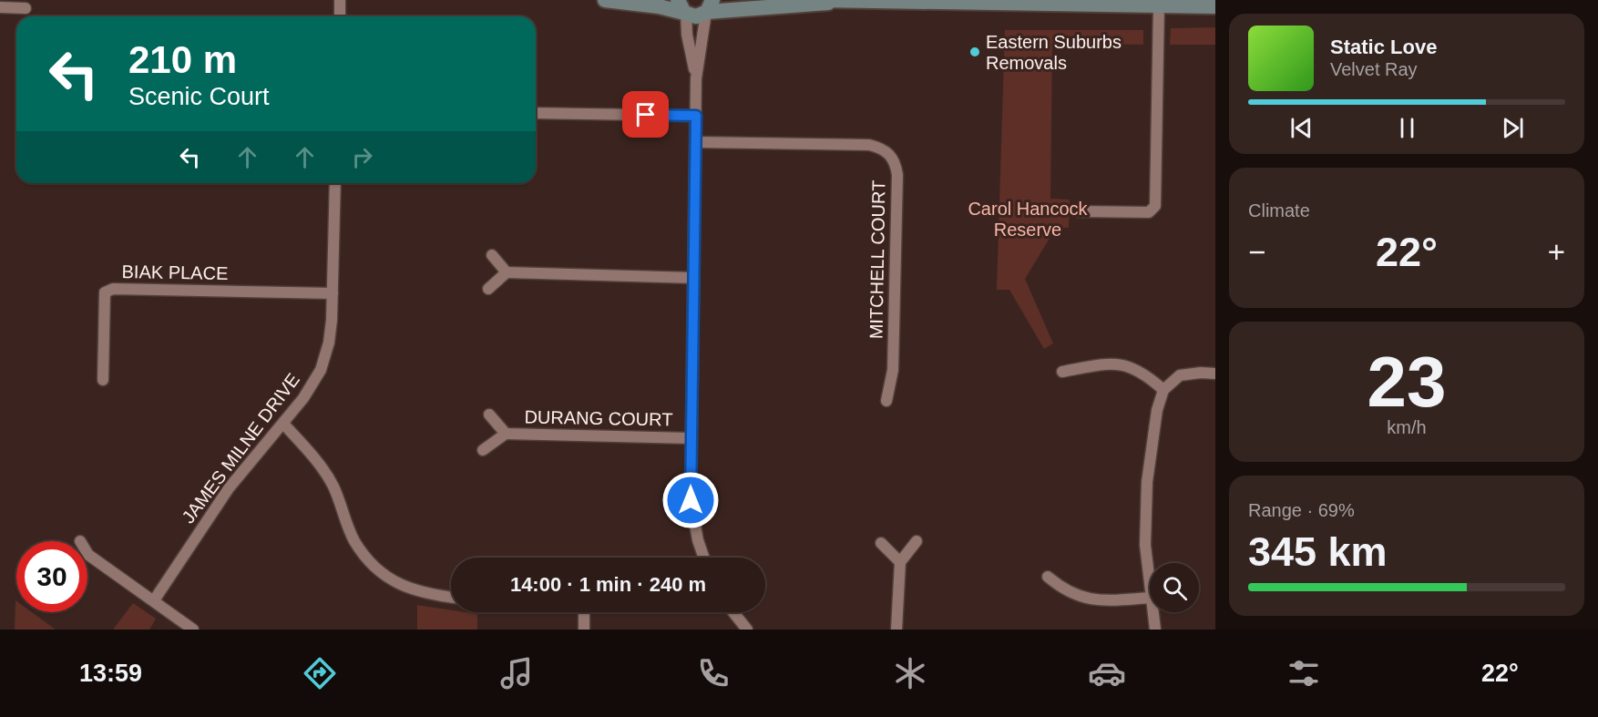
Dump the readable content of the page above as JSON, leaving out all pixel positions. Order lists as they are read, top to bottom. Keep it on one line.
{"streets":{"street":["MITCHELL COURT","BIAK PLACE","DURANG COURT","JAMES MILNE DRIVE"]},"crossings":[["BIAK PLACE","JAMES MILNE DRIVE"]],"parks":["Carol Hancock Reserve"],"places":["Eastern Suburbs Removals"],"page":{"turn":["210 m","Scenic Court"],"song":["Static Love","Velvet Ray"],"tile":["Climate",["23","km/h"],["Range · 69%","345 km"]],"heat":["−","22°","+"],"limit":"30","trip":"14:00 · 1 min · 240 m","tabs":["13:59","22°"]}}
